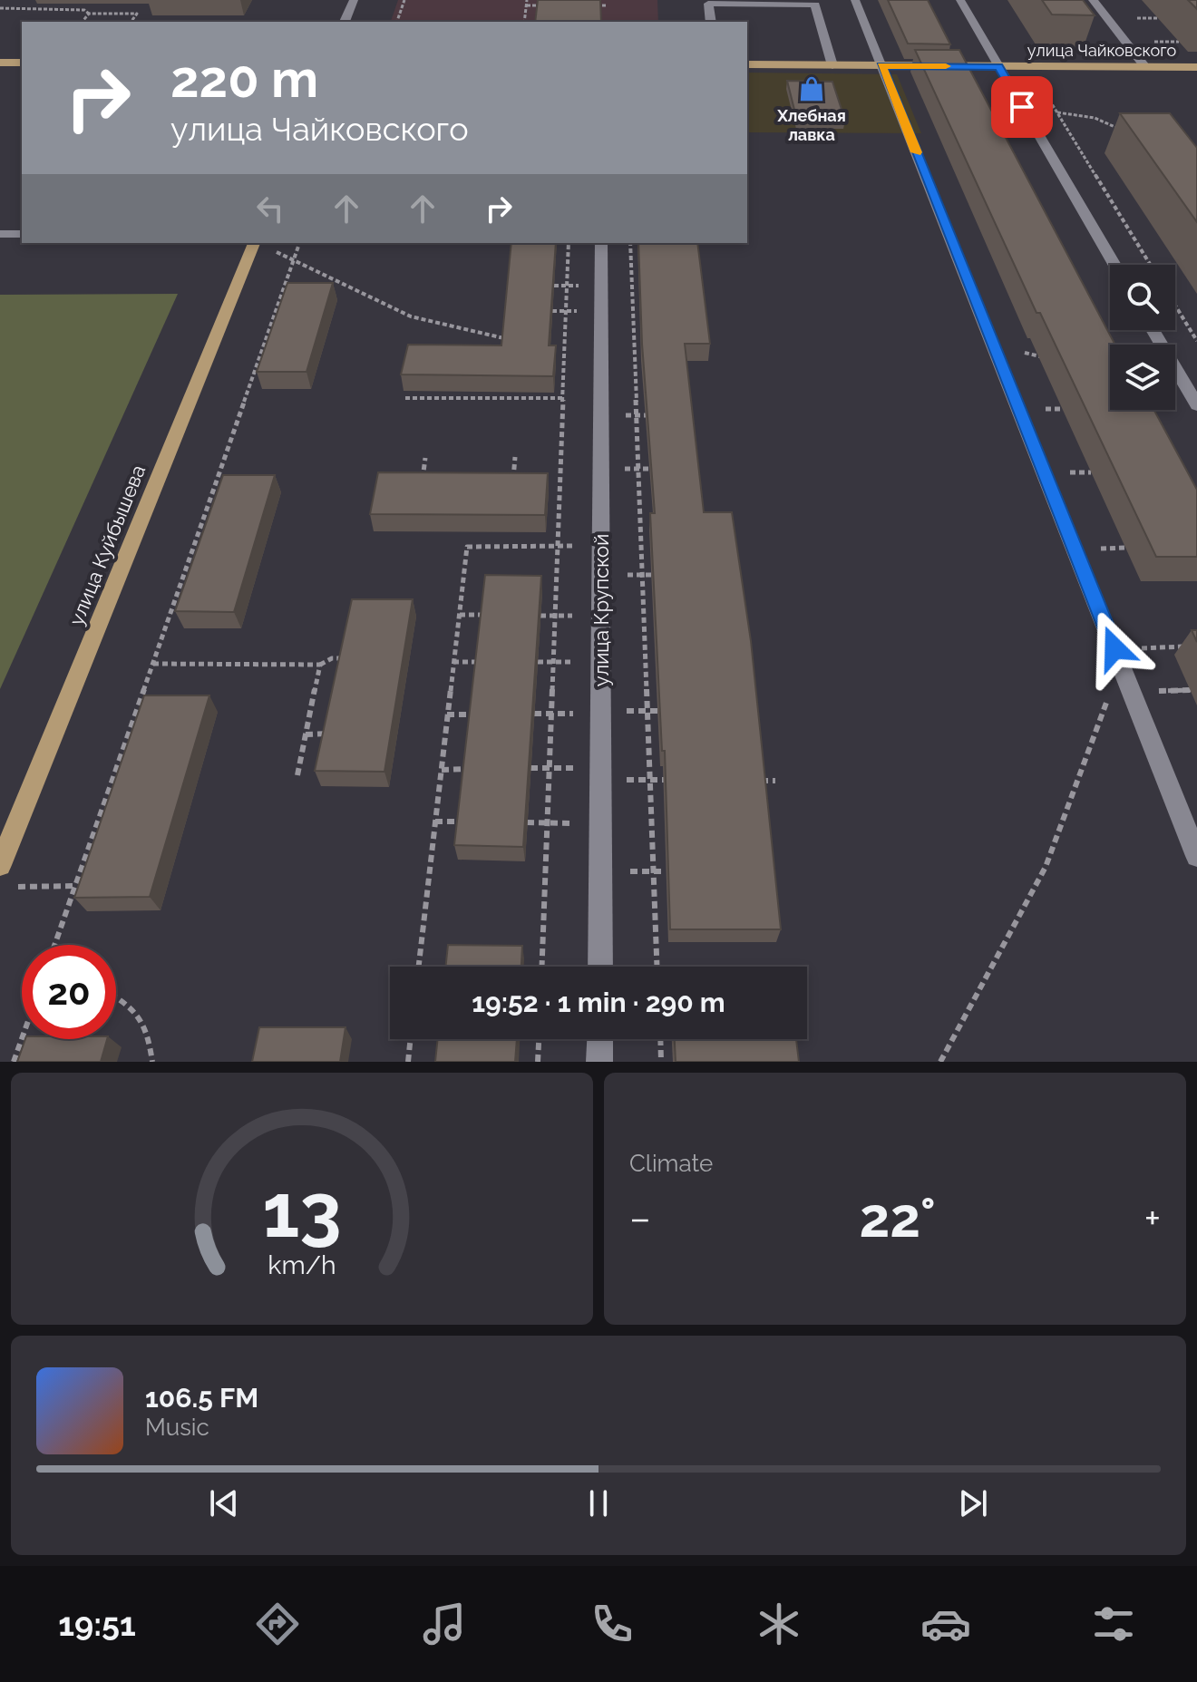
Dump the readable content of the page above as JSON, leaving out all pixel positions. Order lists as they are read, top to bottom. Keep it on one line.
{"streets":{"main road":["улица Чайковского","улица Куйбышева"],"street":["улица Крупской"]},"places":{"shop":["Хлебная лавка"]},"page":{"turn":["220 m","улица Чайковского"],"limit":"20","trip":"19:52 · 1 min · 290 m","tile":"Climate","heat":["−","22°","+"],"song":["106.5 FM","Music"],"tabs":"19:51","gauge":["13","km/h"]}}
